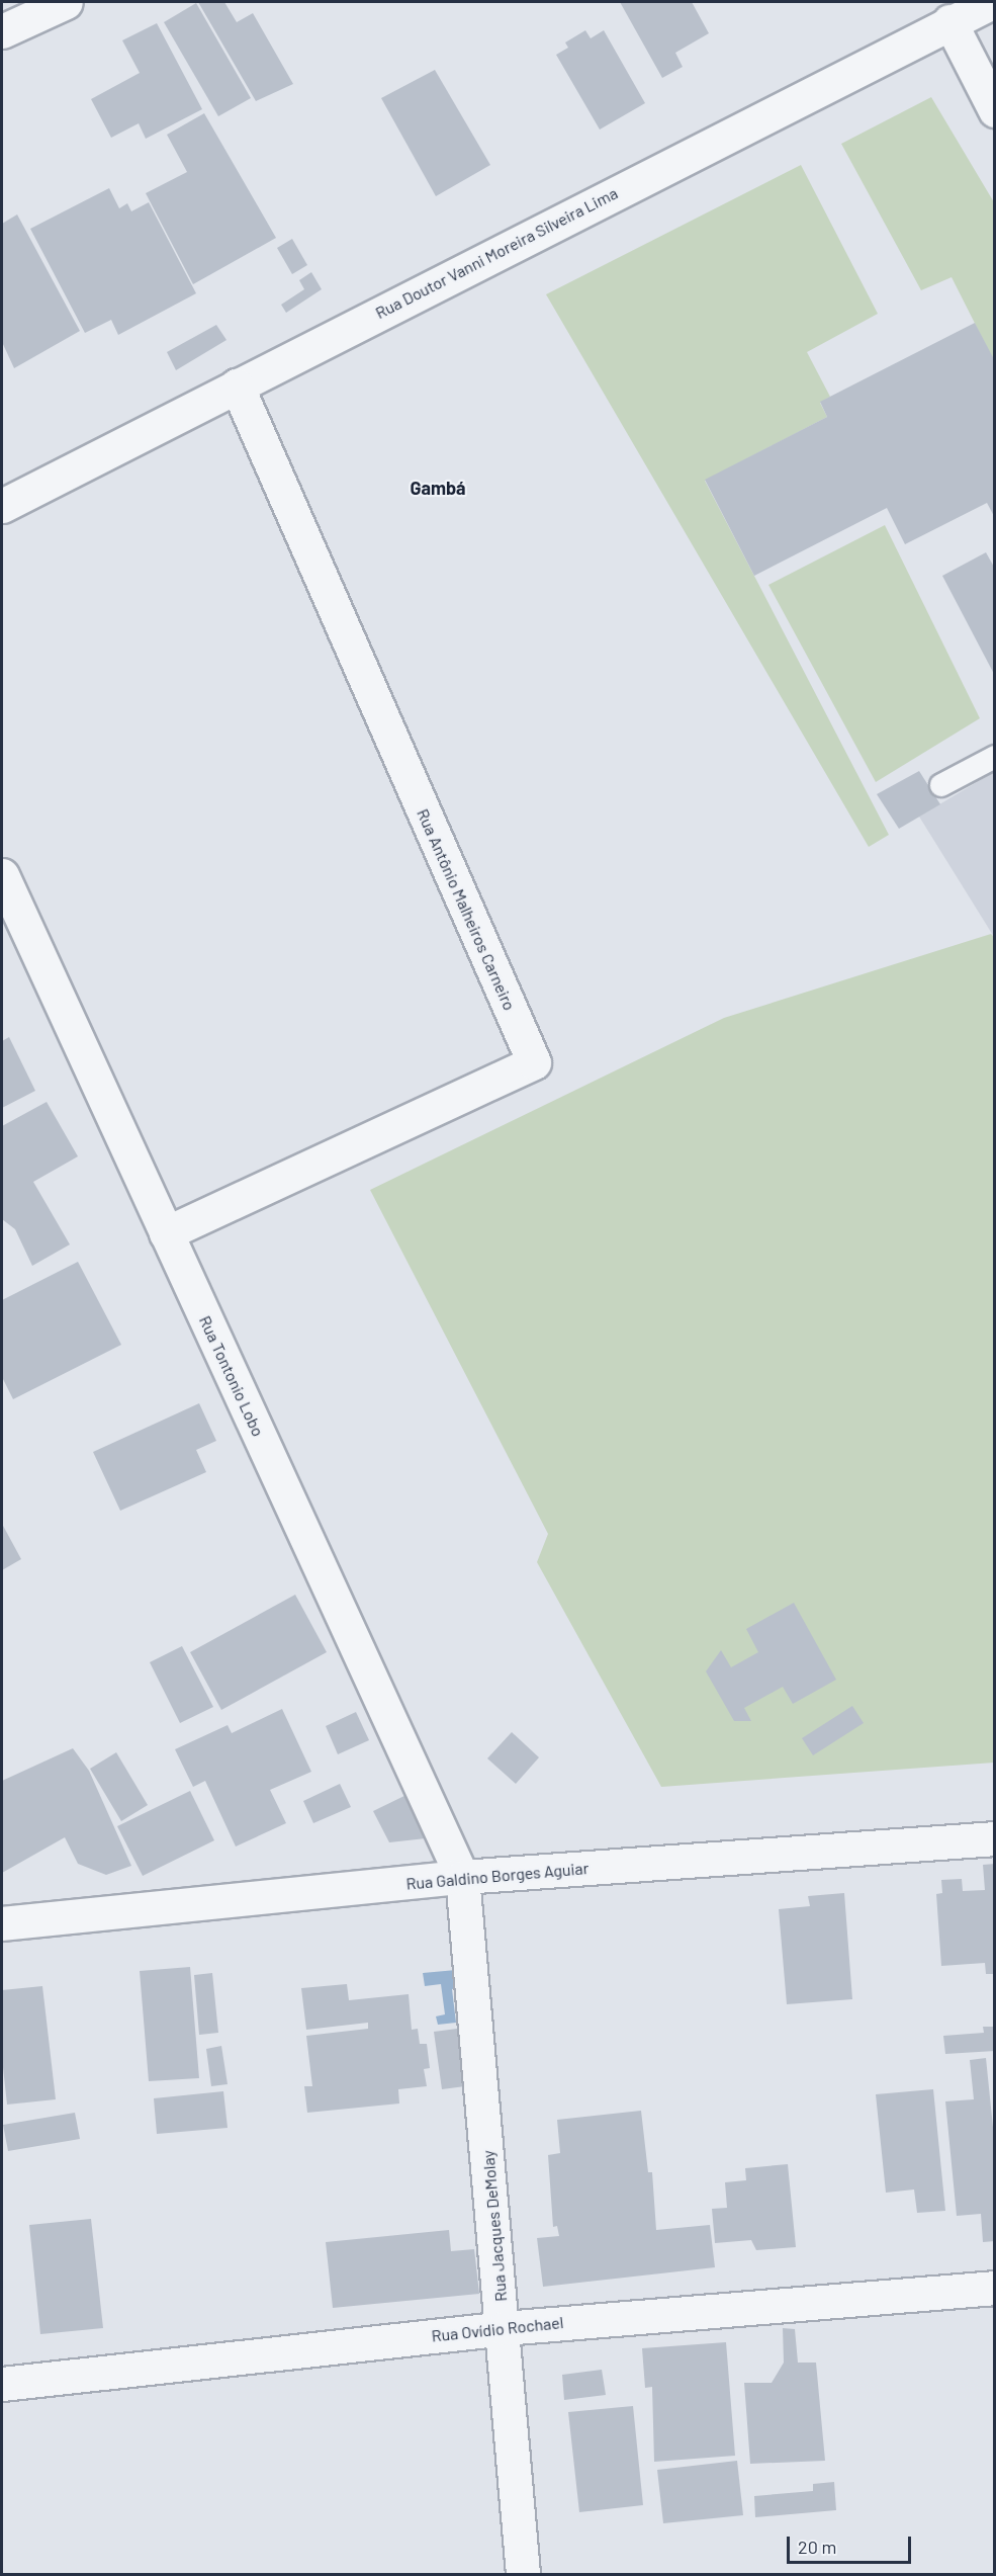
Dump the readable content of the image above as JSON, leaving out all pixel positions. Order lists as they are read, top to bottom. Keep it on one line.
{"streets":{"street":["Rua Doutor Vanni Moreira Silveira Lima","Rua Antônio Malheiros Carneiro","Rua Tontonio Lobo","Rua Galdino Borges Aguiar","Rua Jacques DeMolay","Rua Ovídio Rochael"]},"crossings":[["Rua Doutor Vanni Moreira Silveira Lima","Rua Antônio Malheiros Carneiro"],["Rua Antônio Malheiros Carneiro","Rua Tontonio Lobo"],["Rua Tontonio Lobo","Rua Galdino Borges Aguiar"],["Rua Tontonio Lobo","Rua Jacques DeMolay"],["Rua Galdino Borges Aguiar","Rua Jacques DeMolay"],["Rua Jacques DeMolay","Rua Ovídio Rochael"]],"districts":["Gambá"],"scale_bar":"20 m"}
